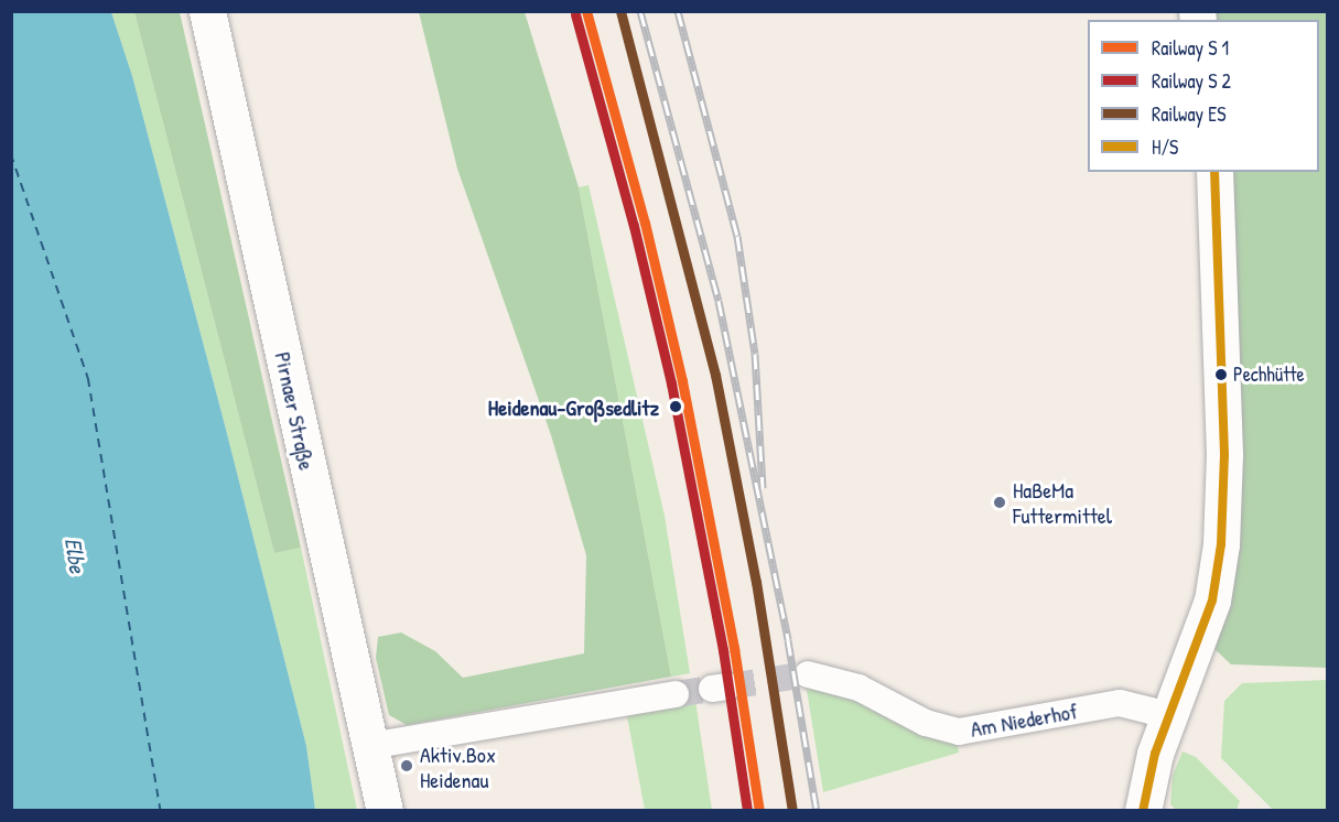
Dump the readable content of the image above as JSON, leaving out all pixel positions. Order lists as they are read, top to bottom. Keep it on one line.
{"streets":{"street":["Pirnaer Straße","Am Niederhof"]},"water":["Elbe"],"places":["Pechhütte","Heidenau-Großsedlitz","HaBeMa Futtermittel","Aktiv.Box Heidenau"],"lines":["rail line ES","transit line H/S"],"legend":["Railway S 1","Railway S 2","Railway ES","H/S"]}
